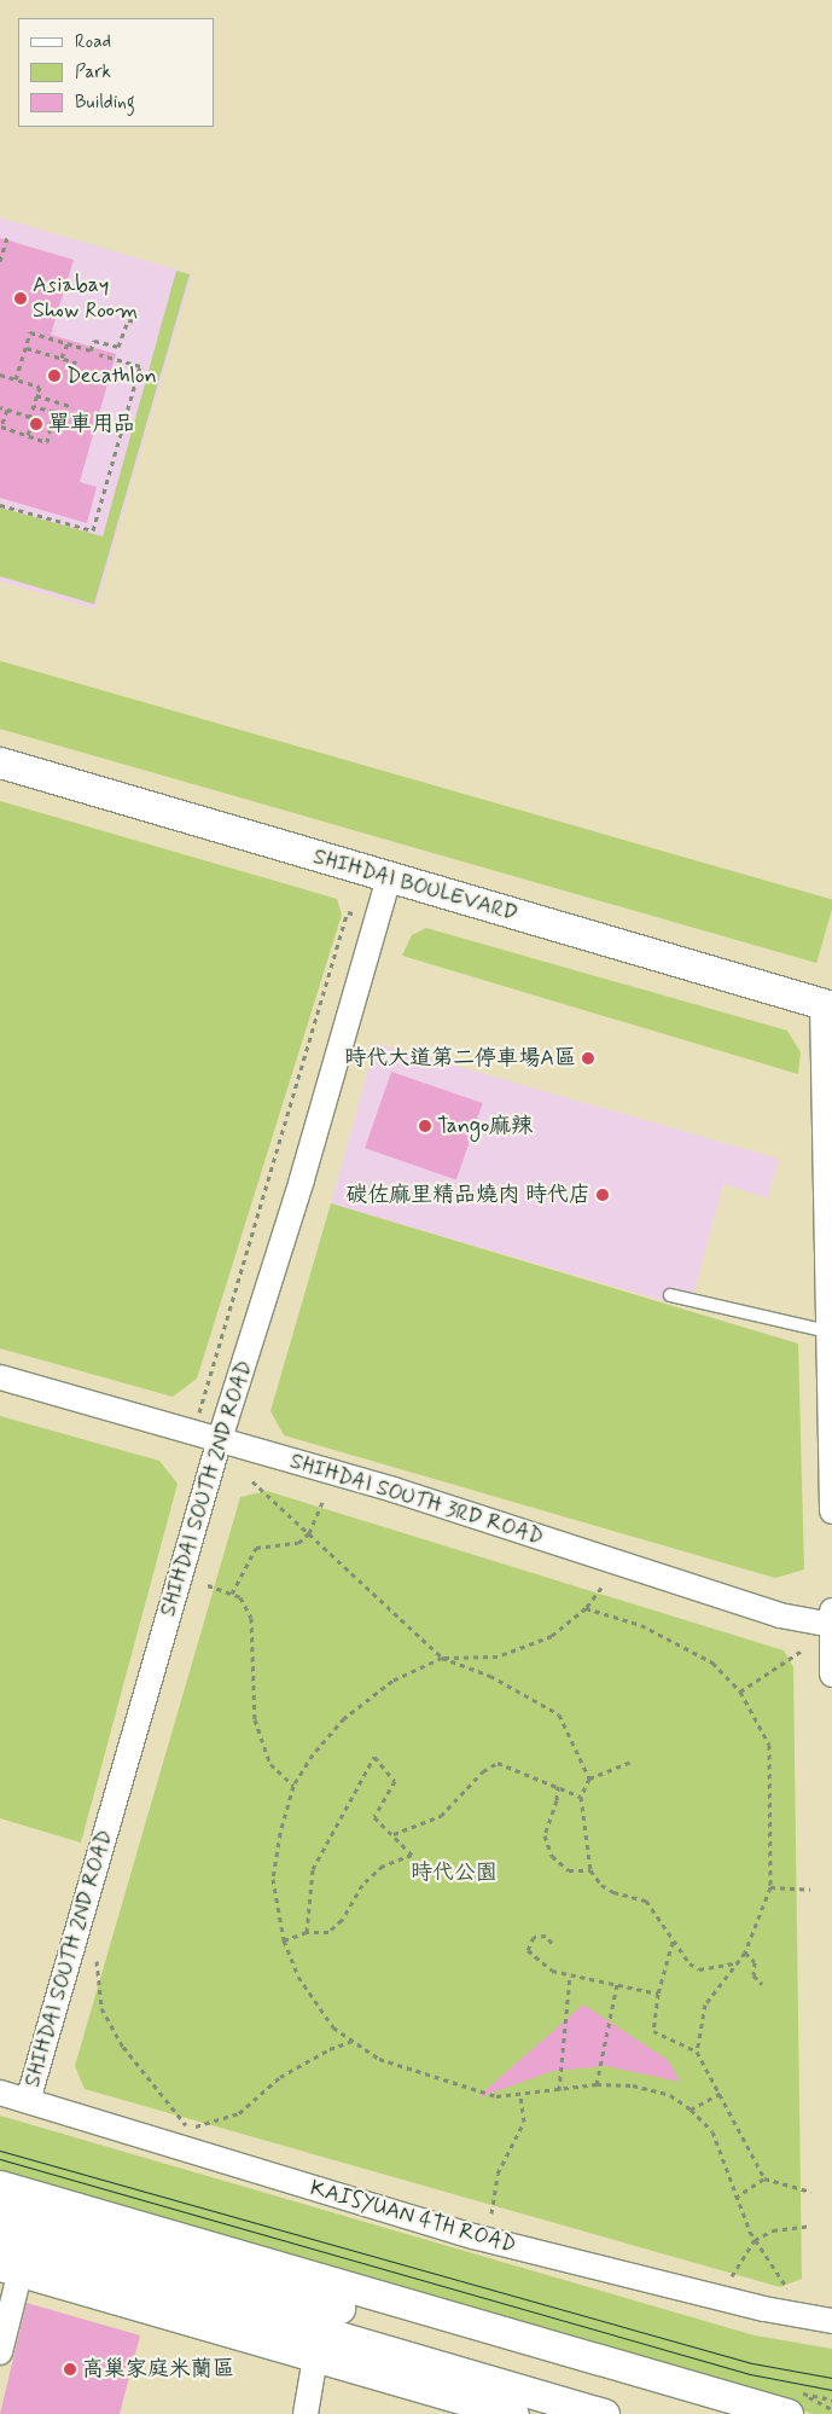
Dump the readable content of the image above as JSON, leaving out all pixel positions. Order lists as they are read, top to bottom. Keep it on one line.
{"streets":{"street":["SHIHDAI BOULEVARD","SHIHDAI SOUTH 2ND ROAD","SHIHDAI SOUTH 3RD ROAD","KAISYUAN 4TH ROAD"]},"crossings":[["SHIHDAI BOULEVARD","SHIHDAI SOUTH 2ND ROAD"],["SHIHDAI SOUTH 2ND ROAD","SHIHDAI SOUTH 3RD ROAD"],["SHIHDAI SOUTH 2ND ROAD","KAISYUAN 4TH ROAD"]],"parks":["時代公園"],"places":["Asiabay Show Room","Decathlon","單車用品","時代大道第二停車場A區","Tango麻辣","碳佐麻里精品燒肉 時代店","高巢家庭米蘭區"],"legend":["Road","Park","Building"]}
